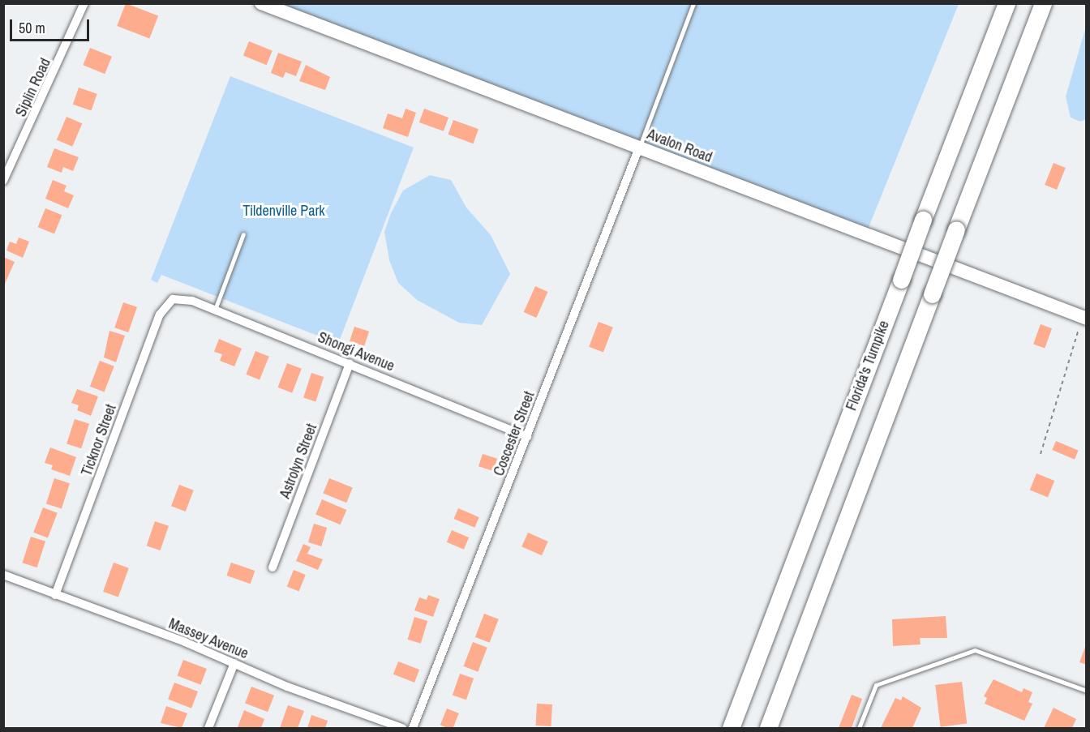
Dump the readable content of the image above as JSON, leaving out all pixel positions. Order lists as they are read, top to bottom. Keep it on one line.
{"streets":{"highway":["Florida's Turnpike"],"main road":["Avalon Road"],"street":["Siplin Road","Shongi Avenue","Coscester Street","Ticknor Street","Astrolyn Street","Massey Avenue"]},"crossings":[["Avalon Road","Coscester Street"],["Shongi Avenue","Coscester Street"],["Shongi Avenue","Ticknor Street"],["Shongi Avenue","Astrolyn Street"],["Ticknor Street","Massey Avenue"]],"parks":["Tildenville Park"],"scale_bar":"50 m"}
